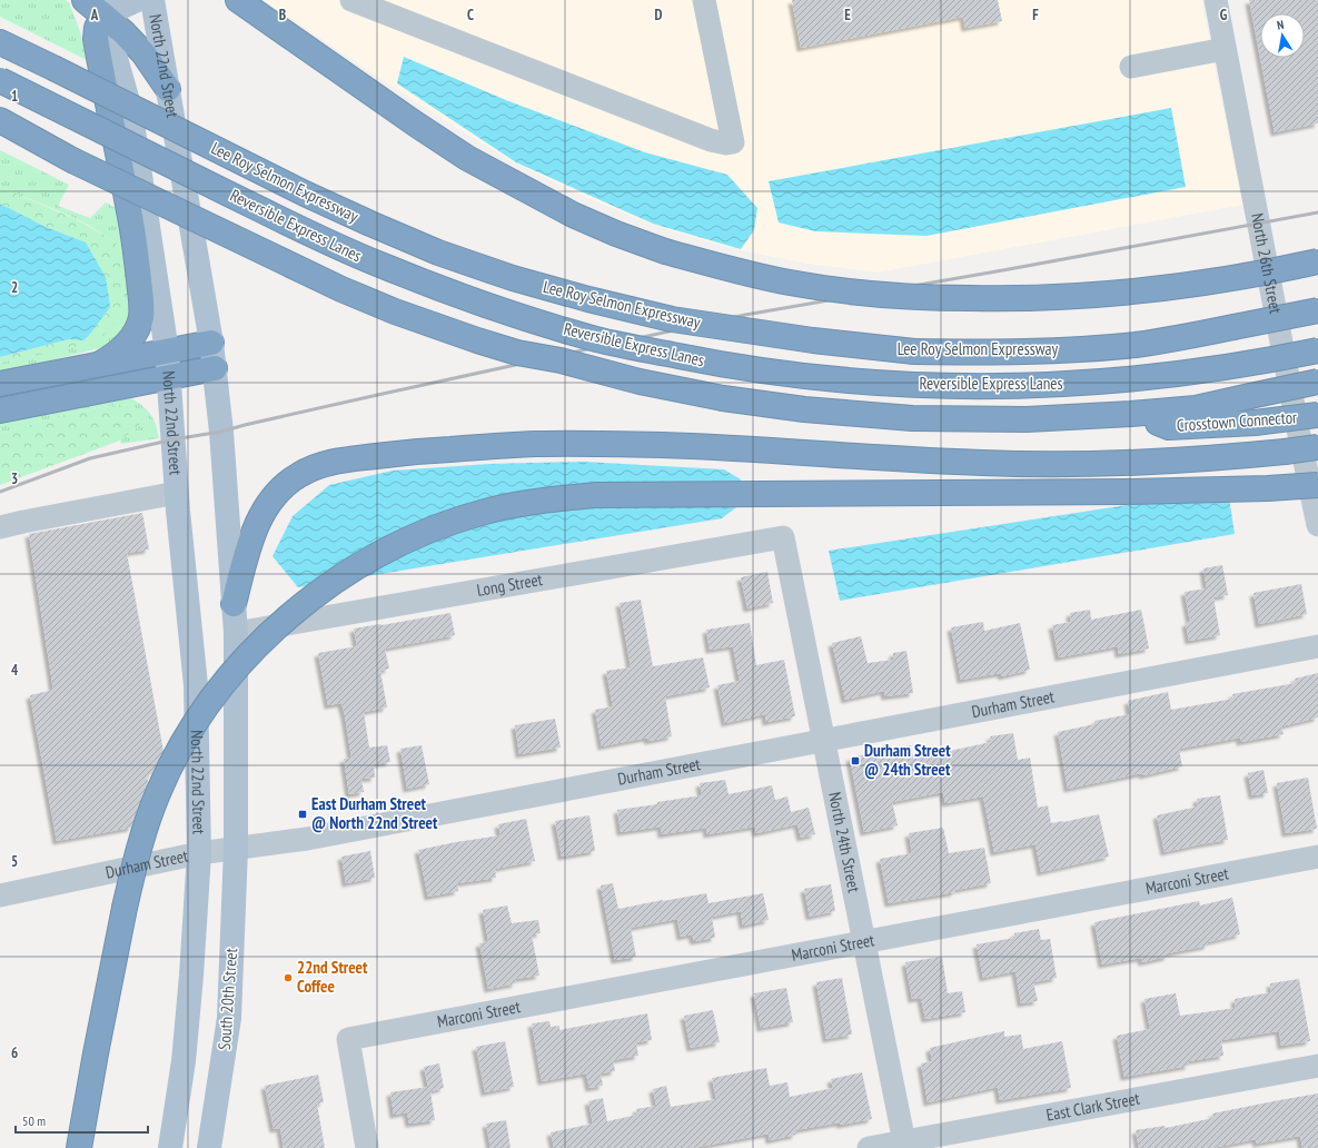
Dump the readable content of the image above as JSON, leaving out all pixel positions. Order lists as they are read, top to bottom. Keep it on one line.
{"streets":{"highway":["Lee Roy Selmon Expressway","Reversible Express Lanes","Crosstown Connector"],"main road":["North 22nd Street","South 20th Street"],"street":["North 26th Street","Long Street","Durham Street","North 24th Street","Marconi Street","East Clark Street"]},"crossings":[["North 22nd Street","Long Street"],["North 22nd Street","Durham Street"],["North 22nd Street","South 20th Street"],["Long Street","North 24th Street"],["Durham Street","North 24th Street"],["Durham Street","South 20th Street"],["North 24th Street","Marconi Street"],["North 24th Street","East Clark Street"]],"places":{"transit":["Durham Street @ 24th Street","East Durham Street @ North 22nd Street"],"other":["22nd Street Coffee"]},"scale_bar":"50 m","north":"top","grid":{"columns":["A","B","C","D","E","F","G"],"rows":["1","2","3","4","5","6"]}}
